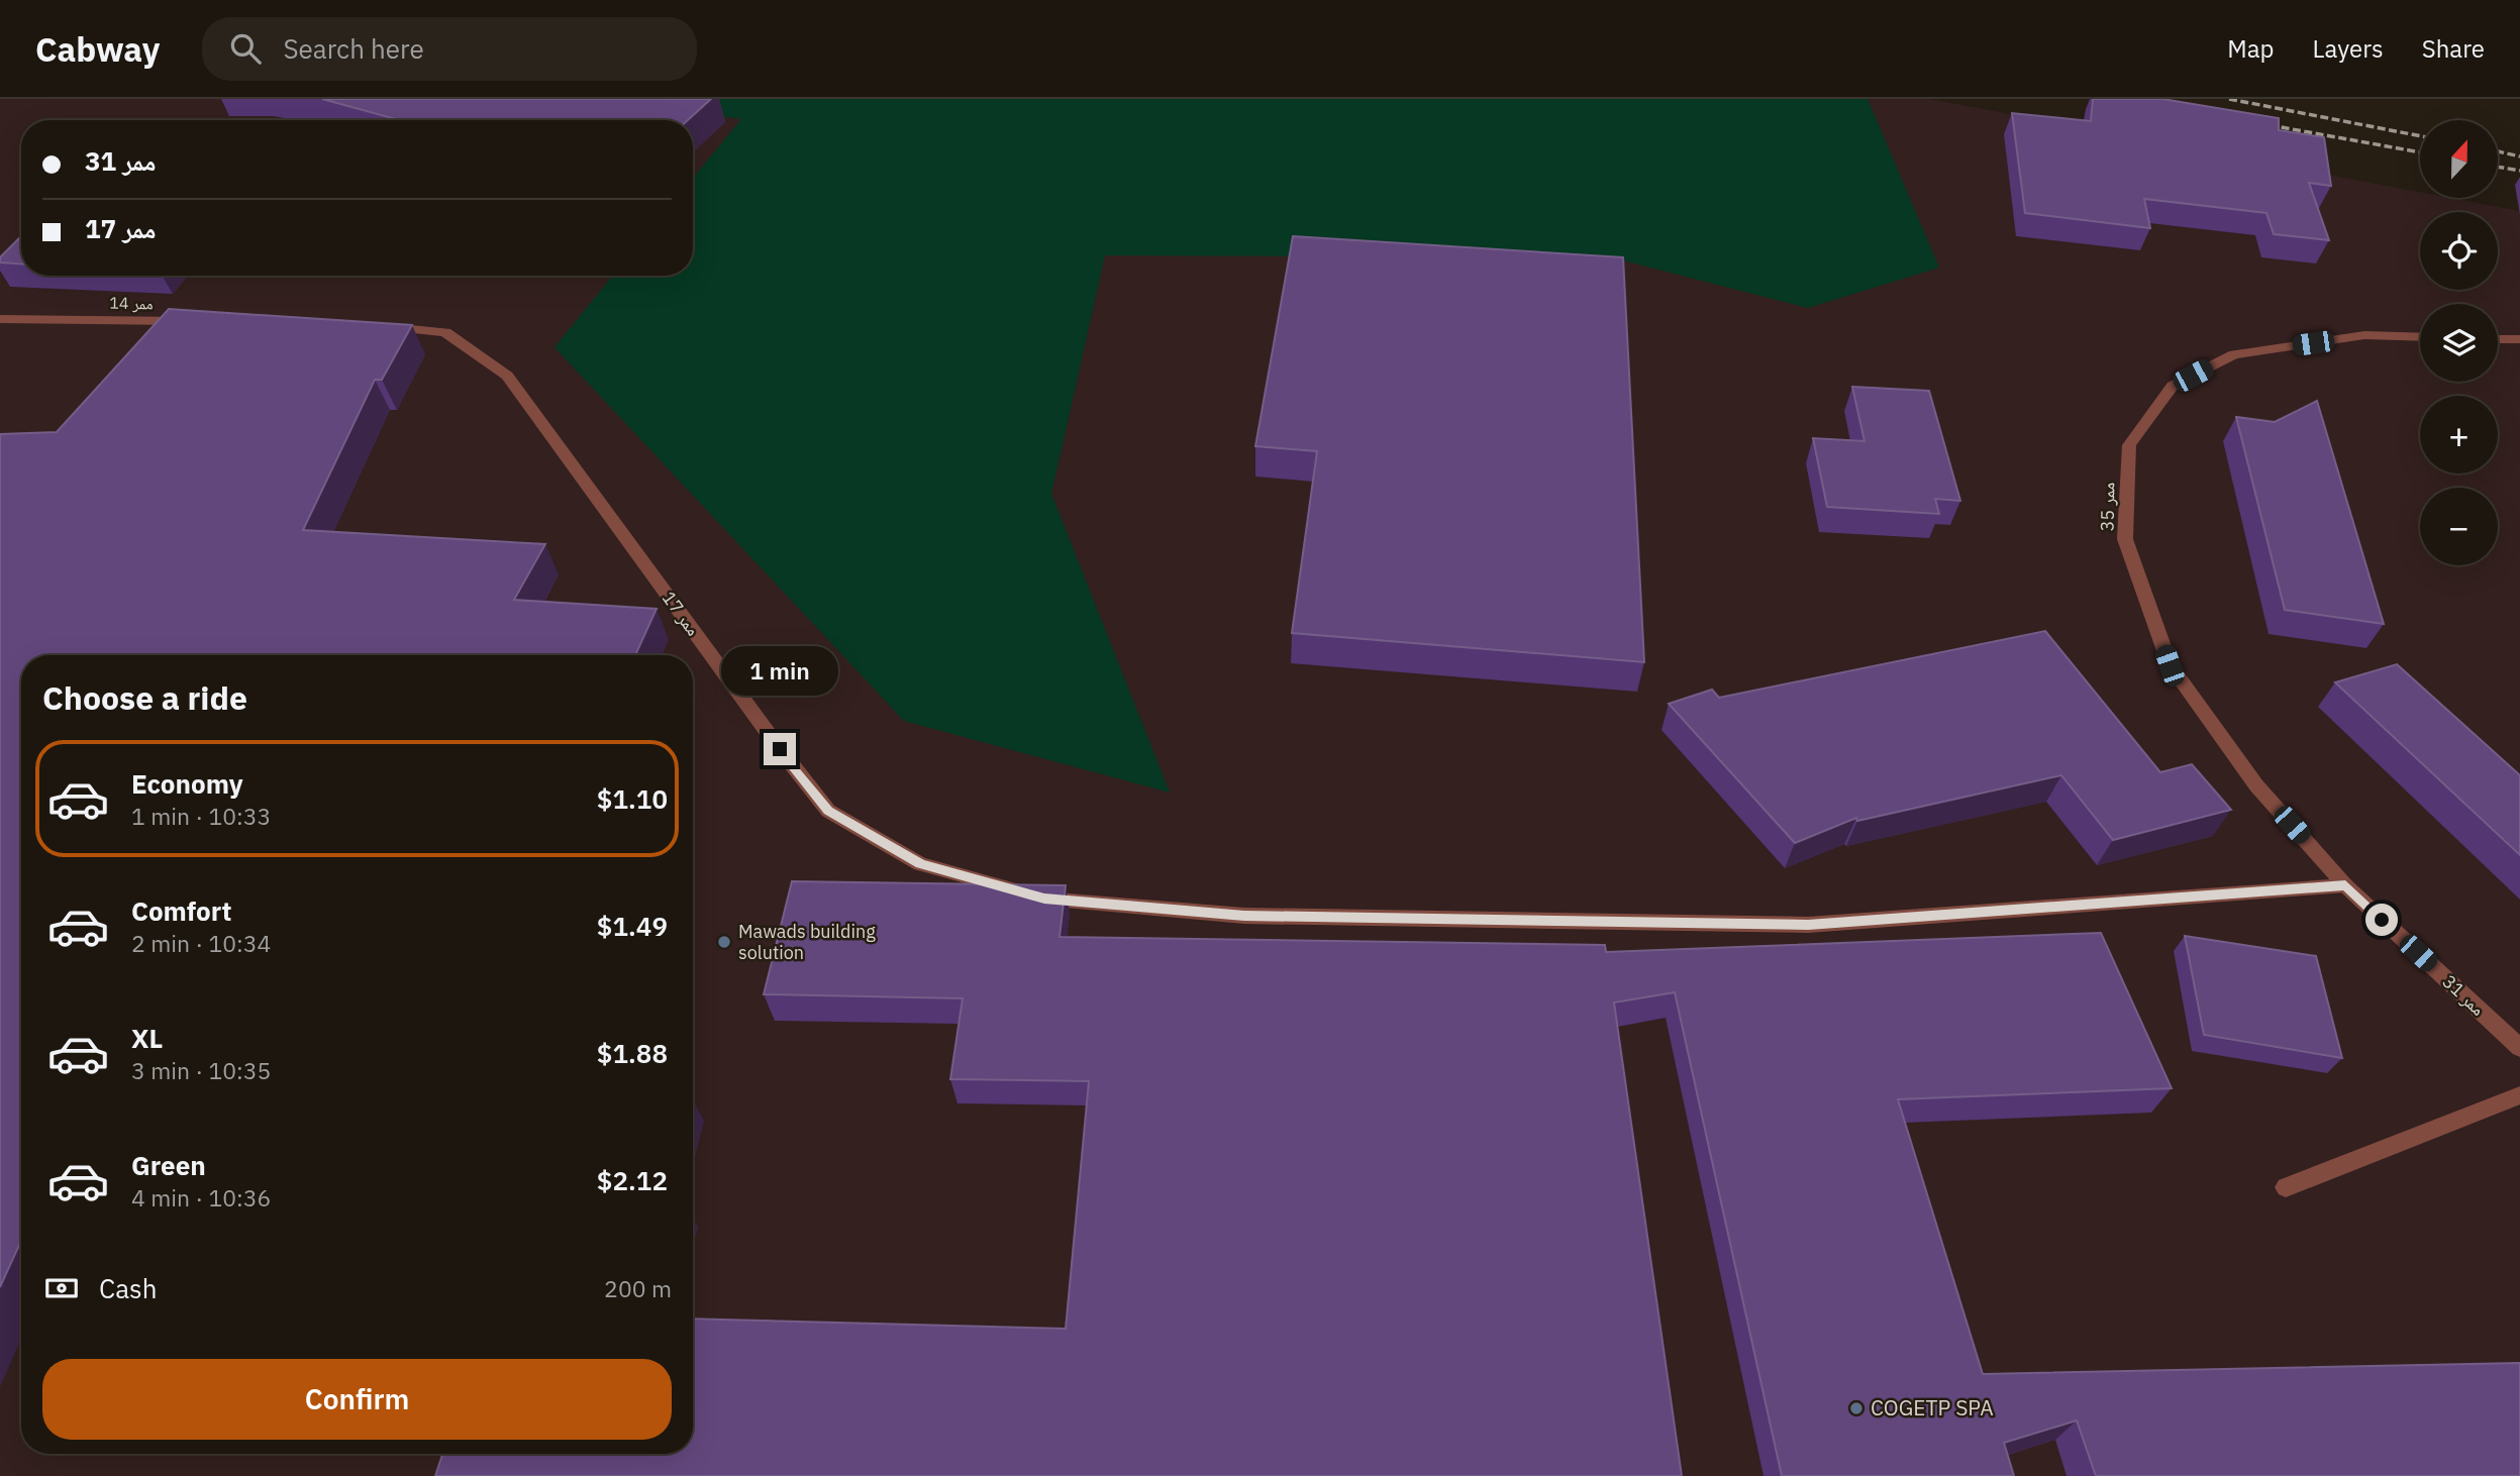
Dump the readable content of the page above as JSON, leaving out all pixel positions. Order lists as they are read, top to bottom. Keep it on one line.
{"streets":{"street":["ممر 14","ممر 35","ممر 17","ممر 31"]},"crossings":[["ممر 35","ممر 17"],["ممر 35","ممر 31"],["ممر 17","ممر 31"]],"places":["Mawads building solution","COGETP SPA"],"north":"top","page":{"header":"Cabway","search":"Search here","nav":["Map","Layers","Share"],"map_buttons":["+","−"],"banner":["ممر 31","ممر 17"],"bubble":"1 min","heading":"Choose a ride","list":[{"name":"Economy","note":"1 min · 10:33","value":"$1.10"},{"name":"Comfort","note":"2 min · 10:34","value":"$1.49"},{"name":"XL","note":"3 min · 10:35","value":"$1.88"},{"name":"Green","note":"4 min · 10:36","value":"$2.12"}],"pay":["Cash","200 m"],"buttons":"Confirm"}}
